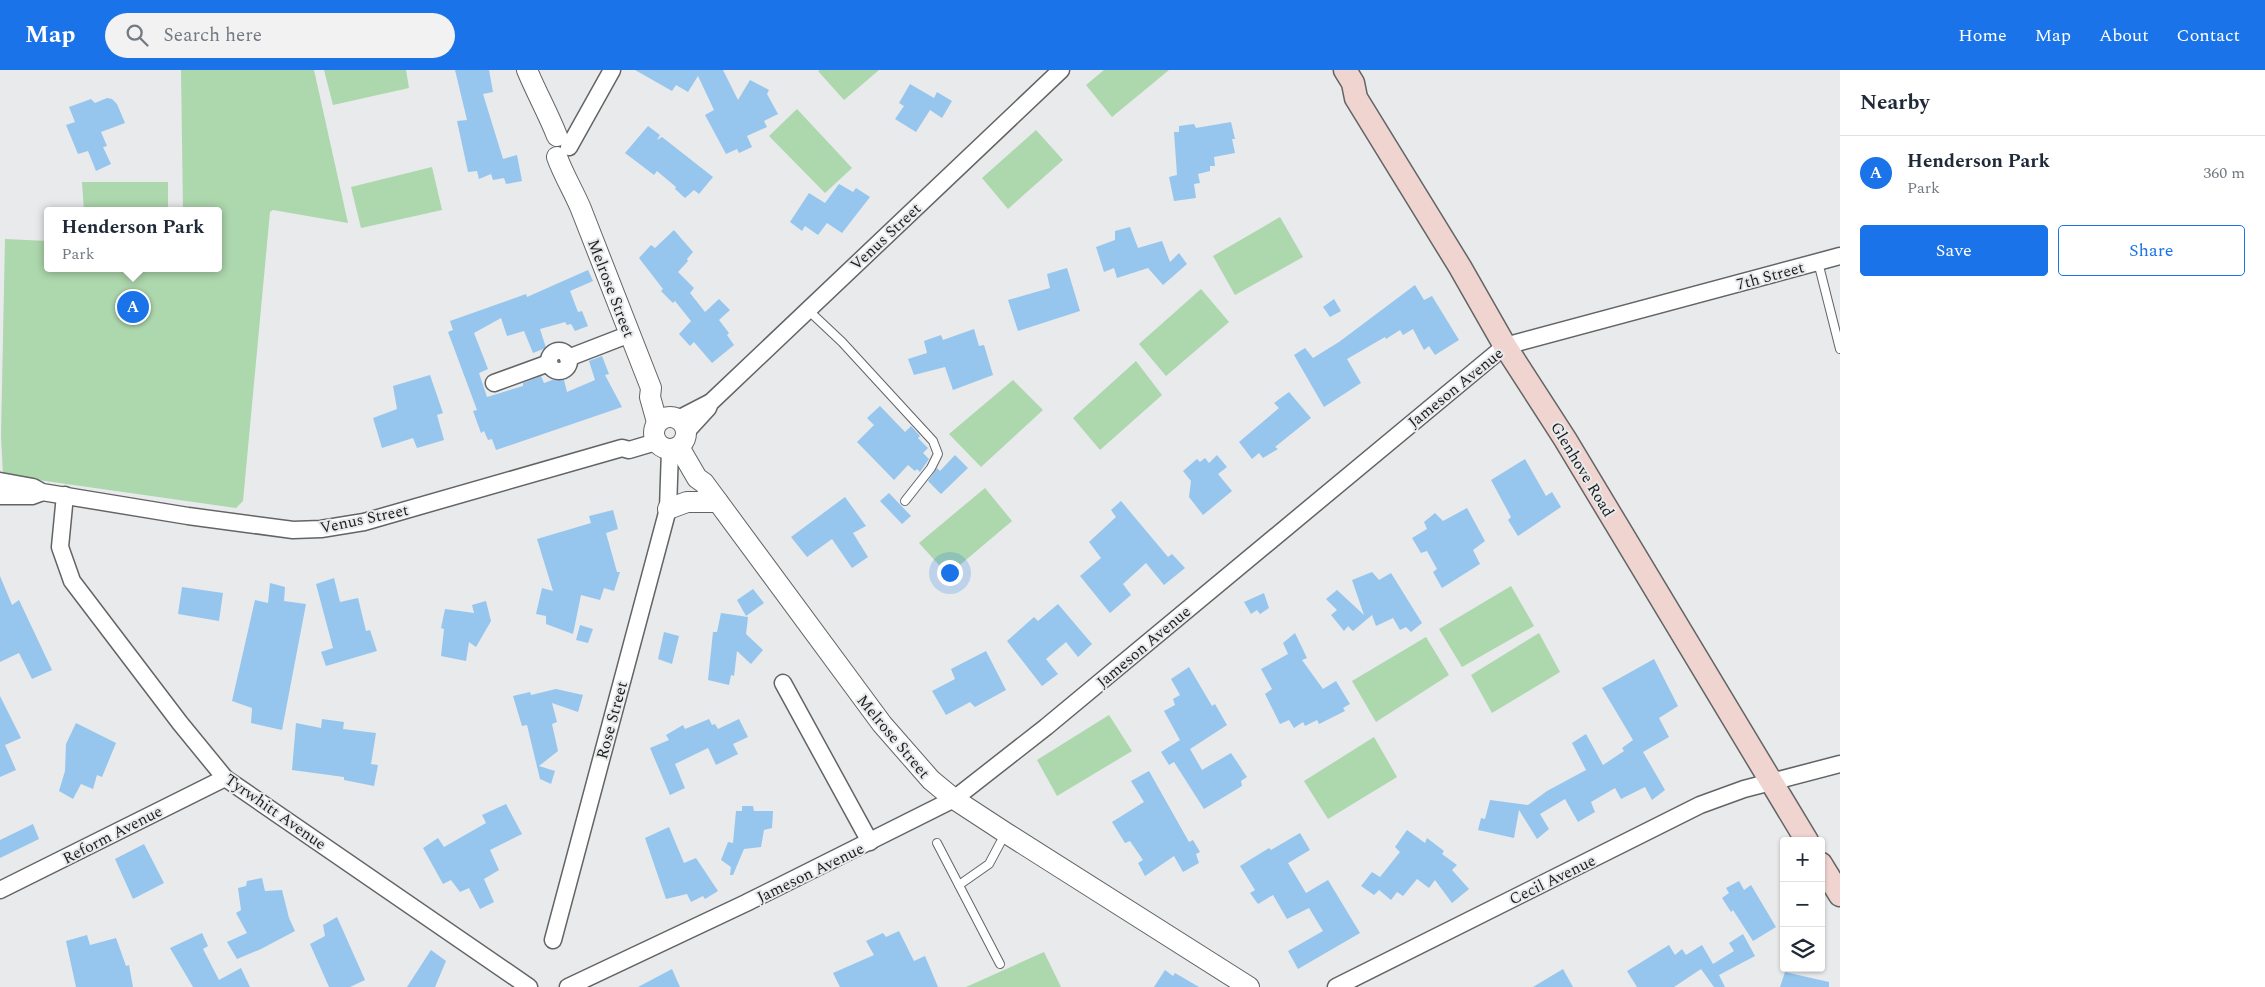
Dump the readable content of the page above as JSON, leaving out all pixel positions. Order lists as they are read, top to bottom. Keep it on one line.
{"streets":{"main road":["Glenhove Road"],"street":["Venus Street","7th Street","Melrose Street","Jameson Avenue","Rose Street","Tyrwhitt Avenue","Reform Avenue","Cecil Avenue"]},"crossings":[["Venus Street","Melrose Street"],["Venus Street","Rose Street"],["Venus Street","Tyrwhitt Avenue"],["7th Street","Jameson Avenue"],["Melrose Street","Jameson Avenue"],["Melrose Street","Rose Street"],["Jameson Avenue","Glenhove Road"],["Glenhove Road","Cecil Avenue"],["Tyrwhitt Avenue","Reform Avenue"]],"page":{"header":"Map","search":"Search here","nav":["Home","Map","About","Contact"],"heading":"Nearby","list":[{"mark":"A","name":"Henderson Park","note":"Park","value":"360 m"}],"popup":["Henderson Park","Park"],"buttons":["Save","Share"],"pins":"A","map_buttons":["+","−"]}}
